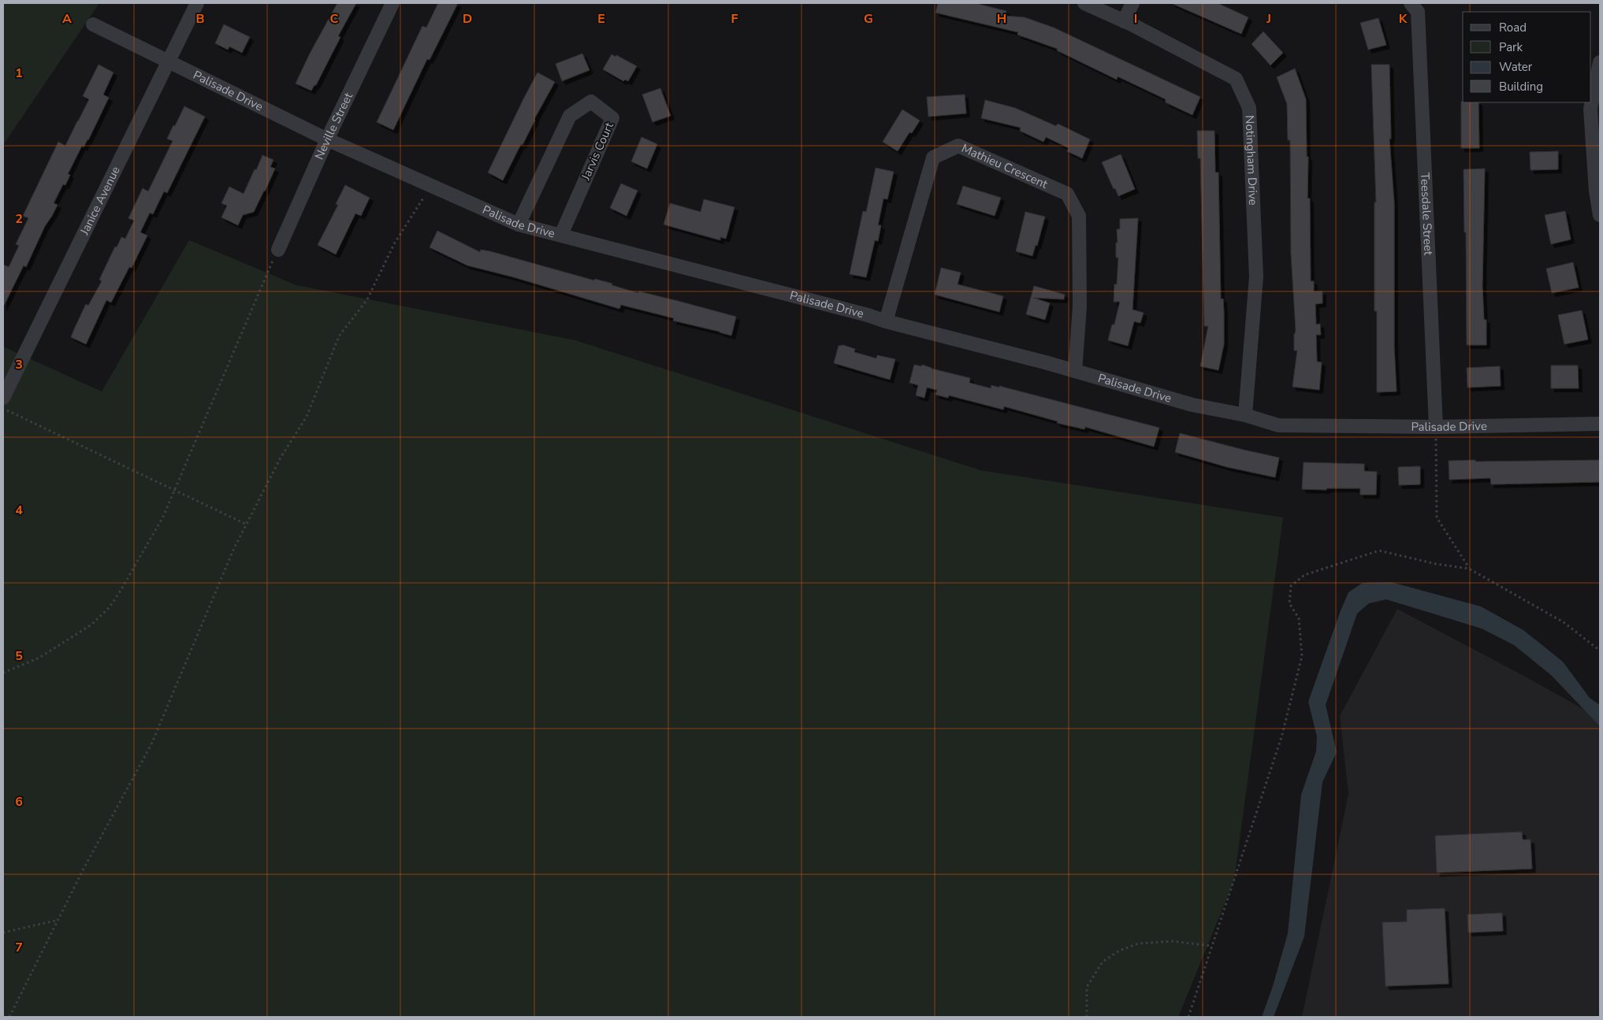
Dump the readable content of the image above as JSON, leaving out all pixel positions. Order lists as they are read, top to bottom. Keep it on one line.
{"streets":{"street":["Palisade Drive","Neville Street","Jarvis Court","Notingham Drive","Mathieu Crescent","Janice Avenue","Teesdale Street"]},"crossings":[["Palisade Drive","Neville Street"],["Palisade Drive","Jarvis Court"],["Palisade Drive","Notingham Drive"],["Palisade Drive","Mathieu Crescent"],["Palisade Drive","Janice Avenue"],["Palisade Drive","Teesdale Street"]],"legend":["Road","Park","Water","Building"],"grid":{"columns":["A","B","C","D","E","F","G","H","I","J","K"],"rows":["1","2","3","4","5","6","7"]}}
